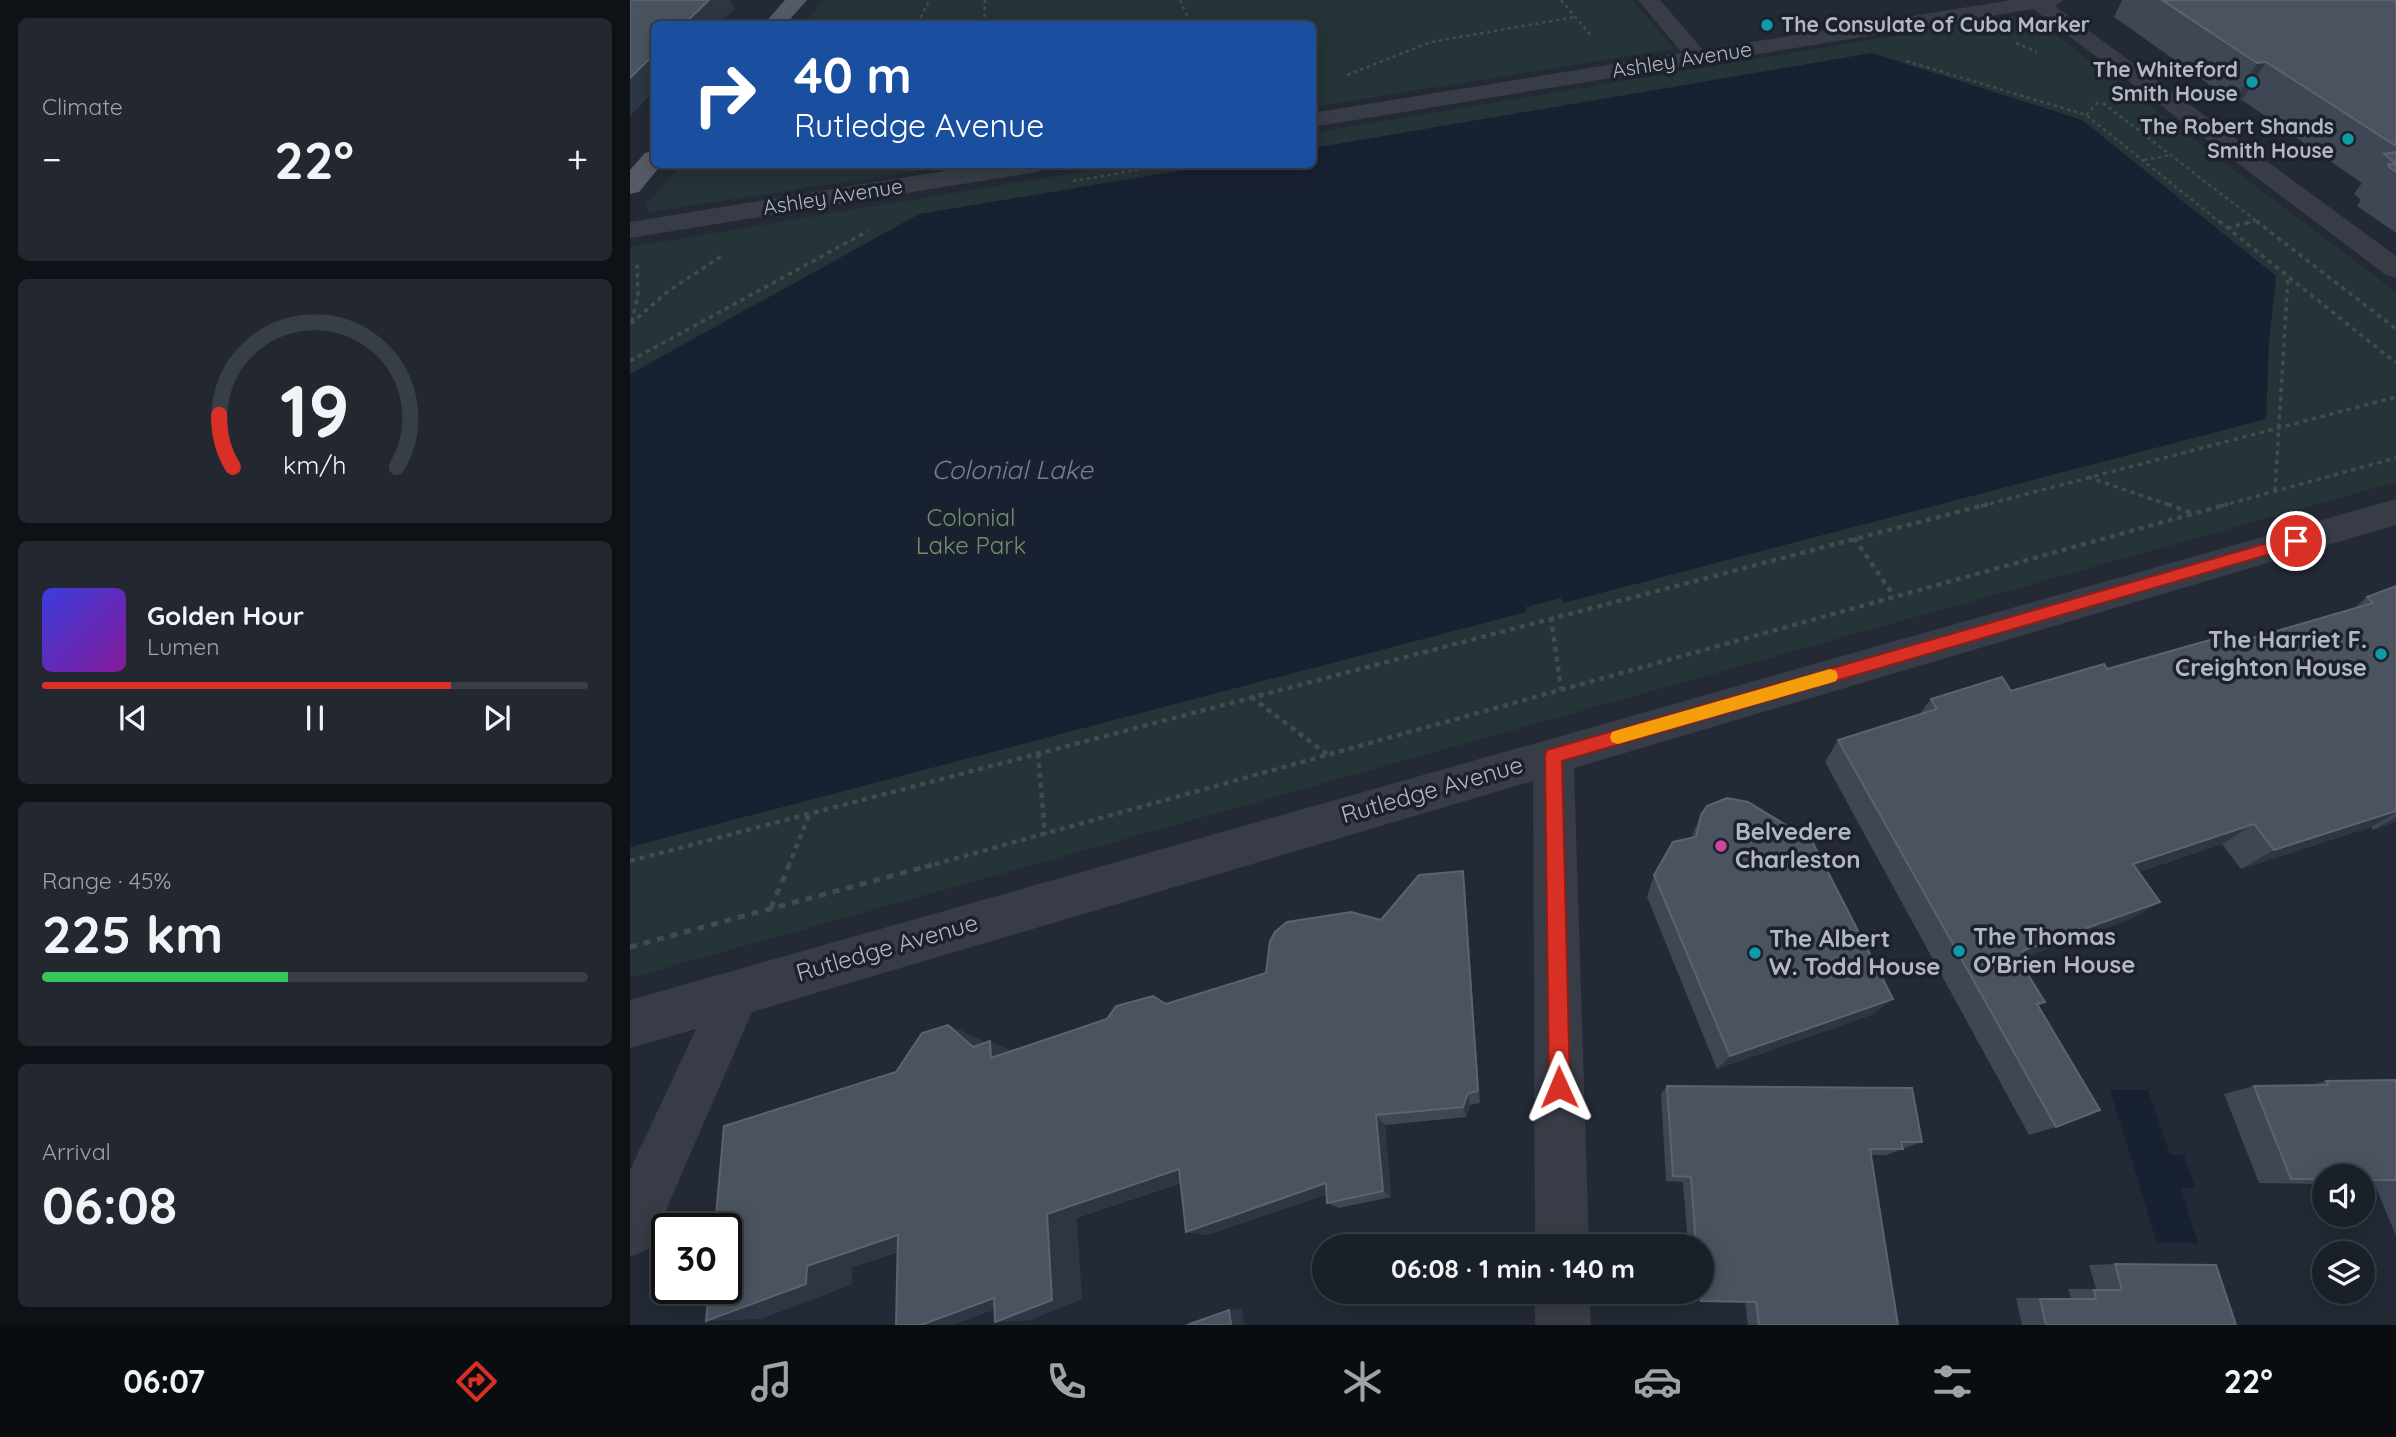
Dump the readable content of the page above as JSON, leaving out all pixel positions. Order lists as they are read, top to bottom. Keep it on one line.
{"streets":{"street":["Ashley Avenue","Rutledge Avenue"]},"water":["Colonial Lake"],"parks":["Colonial Lake Park"],"places":["The Consulate of Cuba Marker","The Whiteford Smith House","The Robert Shands Smith House","The Harriet F. Creighton House","Belvedere Charleston","The Thomas O'Brien House","The Albert W. Todd House"],"page":{"tile":["Climate",["Range · 45%","225 km"],["Arrival","06:08"]],"turn":["40 m","Rutledge Avenue"],"heat":["−","22°","+"],"song":["Golden Hour","Lumen"],"limit":"30","trip":"06:08 · 1 min · 140 m","tabs":["06:07","22°"],"gauge":["19","km/h"]}}
